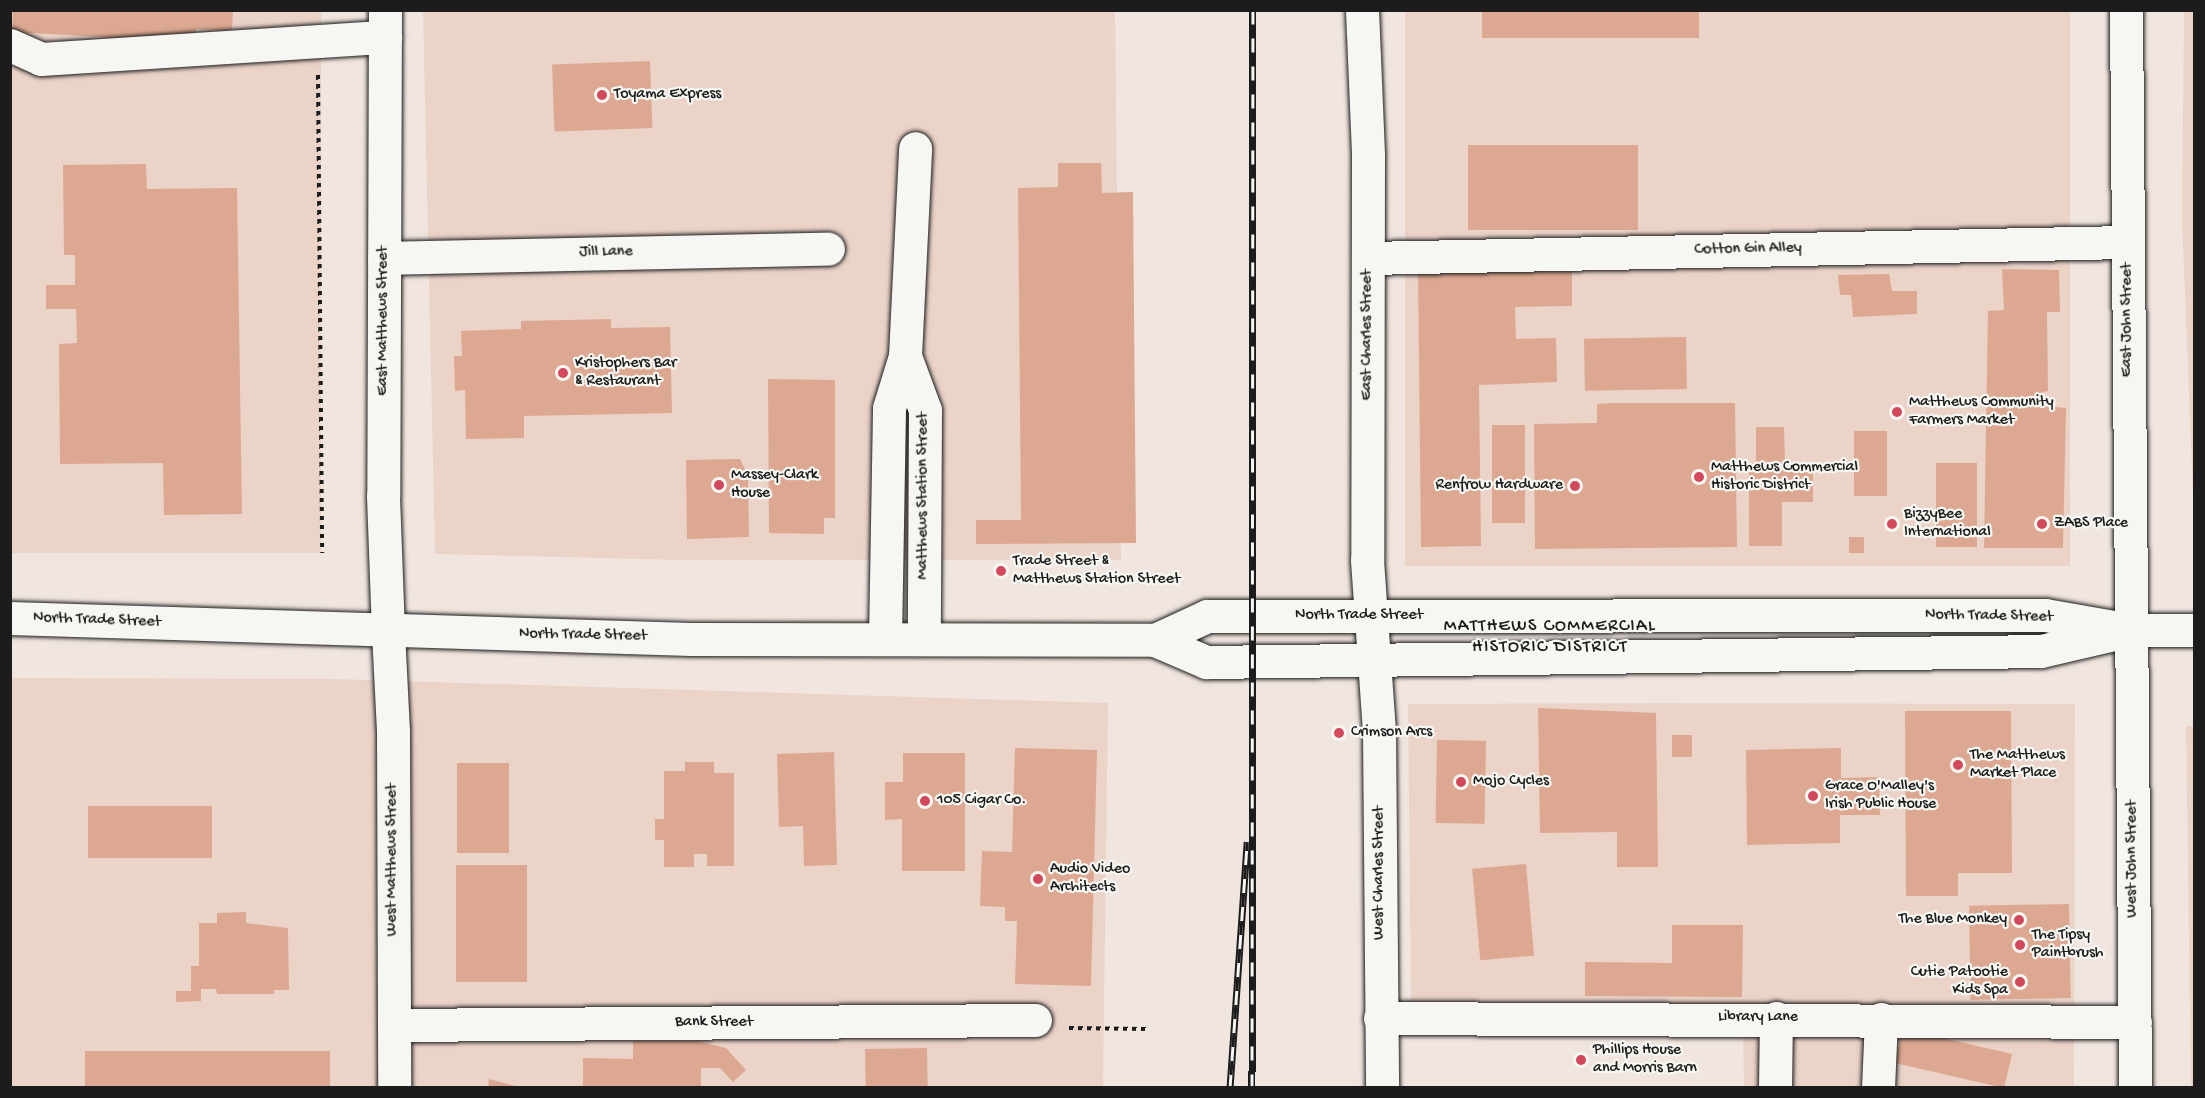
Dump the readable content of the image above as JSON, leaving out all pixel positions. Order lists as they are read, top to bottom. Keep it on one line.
{"streets":{"main road":["Cotton Gin Alley","Jill Lane","East John Street","East Matthews Street","East Charles Street","Matthews Station Street","North Trade Street","West John Street","West Matthews Street","West Charles Street","Library Lane","Bank Street"]},"crossings":[["Cotton Gin Alley","East John Street"],["Cotton Gin Alley","East Charles Street"],["Jill Lane","East Matthews Street"],["East John Street","North Trade Street"],["East John Street","West John Street"],["East Matthews Street","North Trade Street"],["East Matthews Street","West Matthews Street"],["East Charles Street","North Trade Street"],["East Charles Street","West Charles Street"],["Matthews Station Street","North Trade Street"],["North Trade Street","West John Street"],["North Trade Street","West Matthews Street"],["North Trade Street","West Charles Street"],["West John Street","Library Lane"],["West Matthews Street","Bank Street"],["West Charles Street","Library Lane"]],"districts":["MATTHEWS COMMERCIAL HISTORIC DISTRICT"],"places":["Toyama Express","Kristophers Bar & Restaurant","Matthews Community Farmers Market","Matthews Commercial Historic District","Massey-Clark House","Renfrow Hardware","BizzyBee International","ZABS Place","Trade Street & Matthews Station Street","Crimson Arcs","The Matthews Market Place","Mojo Cycles","Grace O'Malley's Irish Public House","105 Cigar Co.","Audio Video Architects","The Blue Monkey","The Tipsy Paintbrush","Cutie Patootie Kids Spa","Phillips House and Morris Barn"]}
